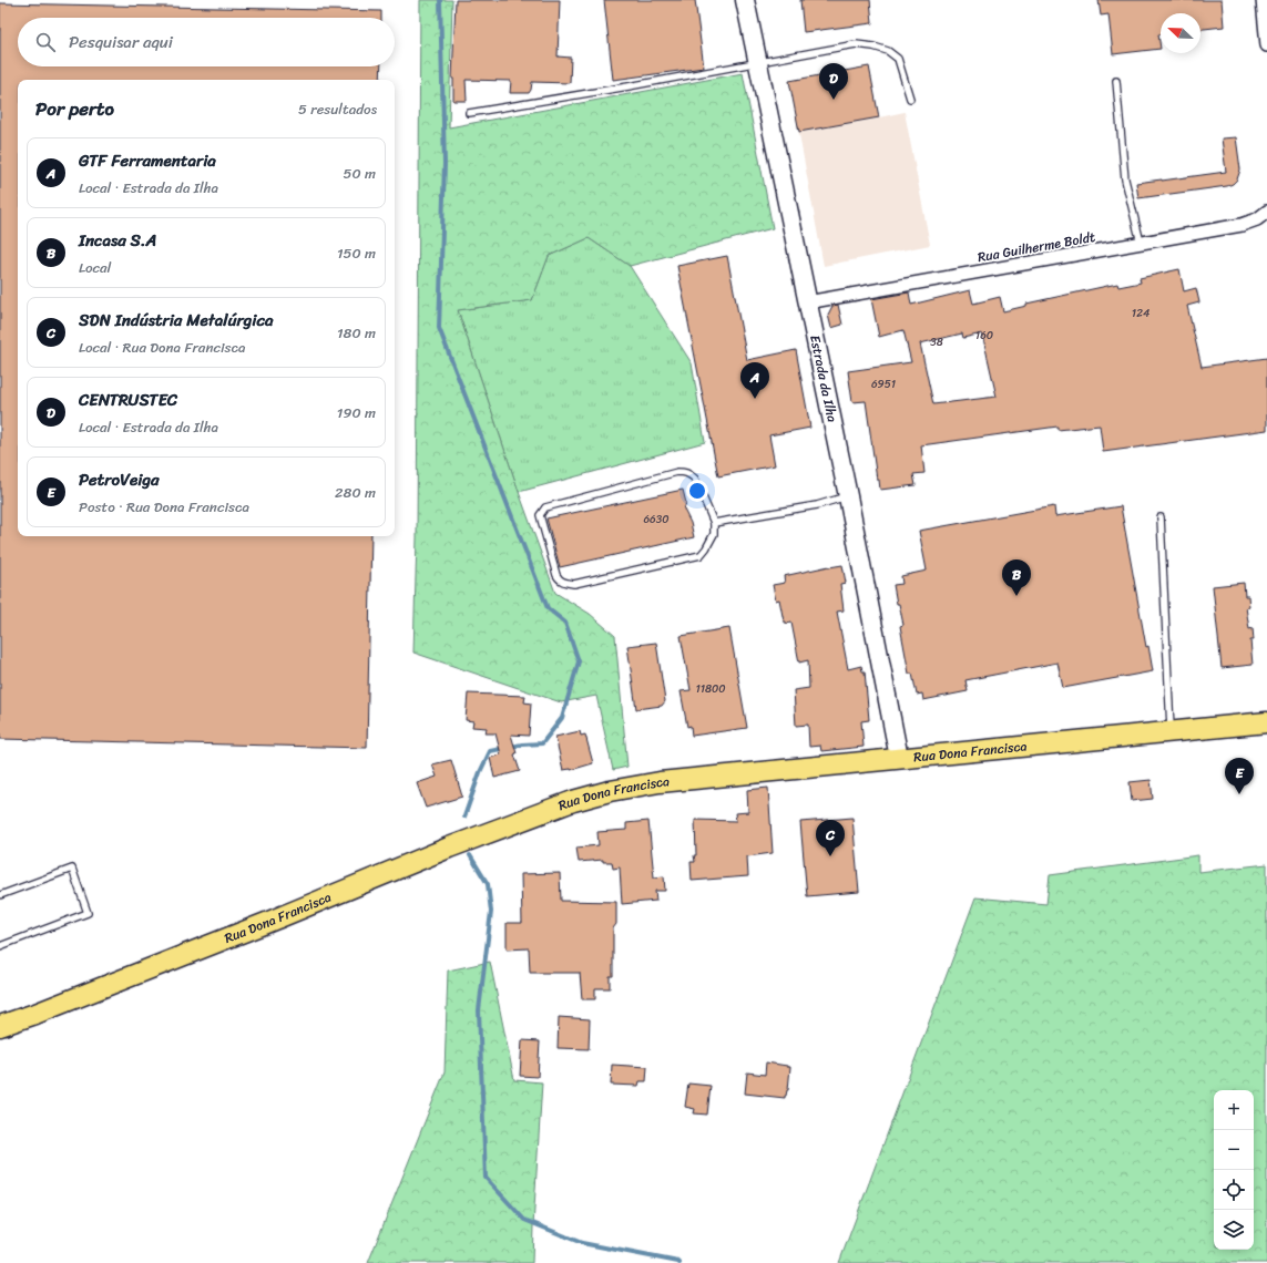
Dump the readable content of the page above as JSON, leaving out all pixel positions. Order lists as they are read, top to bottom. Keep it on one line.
{"streets":{"main road":["Rua Dona Francisca"],"street":["Rua Guilherme Boldt","Estrada da Ilha"]},"crossings":[["Rua Guilherme Boldt","Estrada da Ilha"],["Estrada da Ilha","Rua Dona Francisca"]],"house_numbers":["124","160","38","6951","6630","11800"],"north":"top left","page":{"search":"Pesquisar aqui","pins":["D","A","B","E","C"],"heading":["Por perto","5 resultados"],"list":[{"mark":"A","name":"GTF Ferramentaria","note":"Local · Estrada da Ilha","value":"50 m"},{"mark":"B","name":"Incasa S.A","note":"Local","value":"150 m"},{"mark":"C","name":"SDN Indústria Metalúrgica","note":"Local · Rua Dona Francisca","value":"180 m"},{"mark":"D","name":"CENTRUSTEC","note":"Local · Estrada da Ilha","value":"190 m"},{"mark":"E","name":"PetroVeiga","note":"Posto · Rua Dona Francisca","value":"280 m"}],"map_buttons":["+","−"]}}
